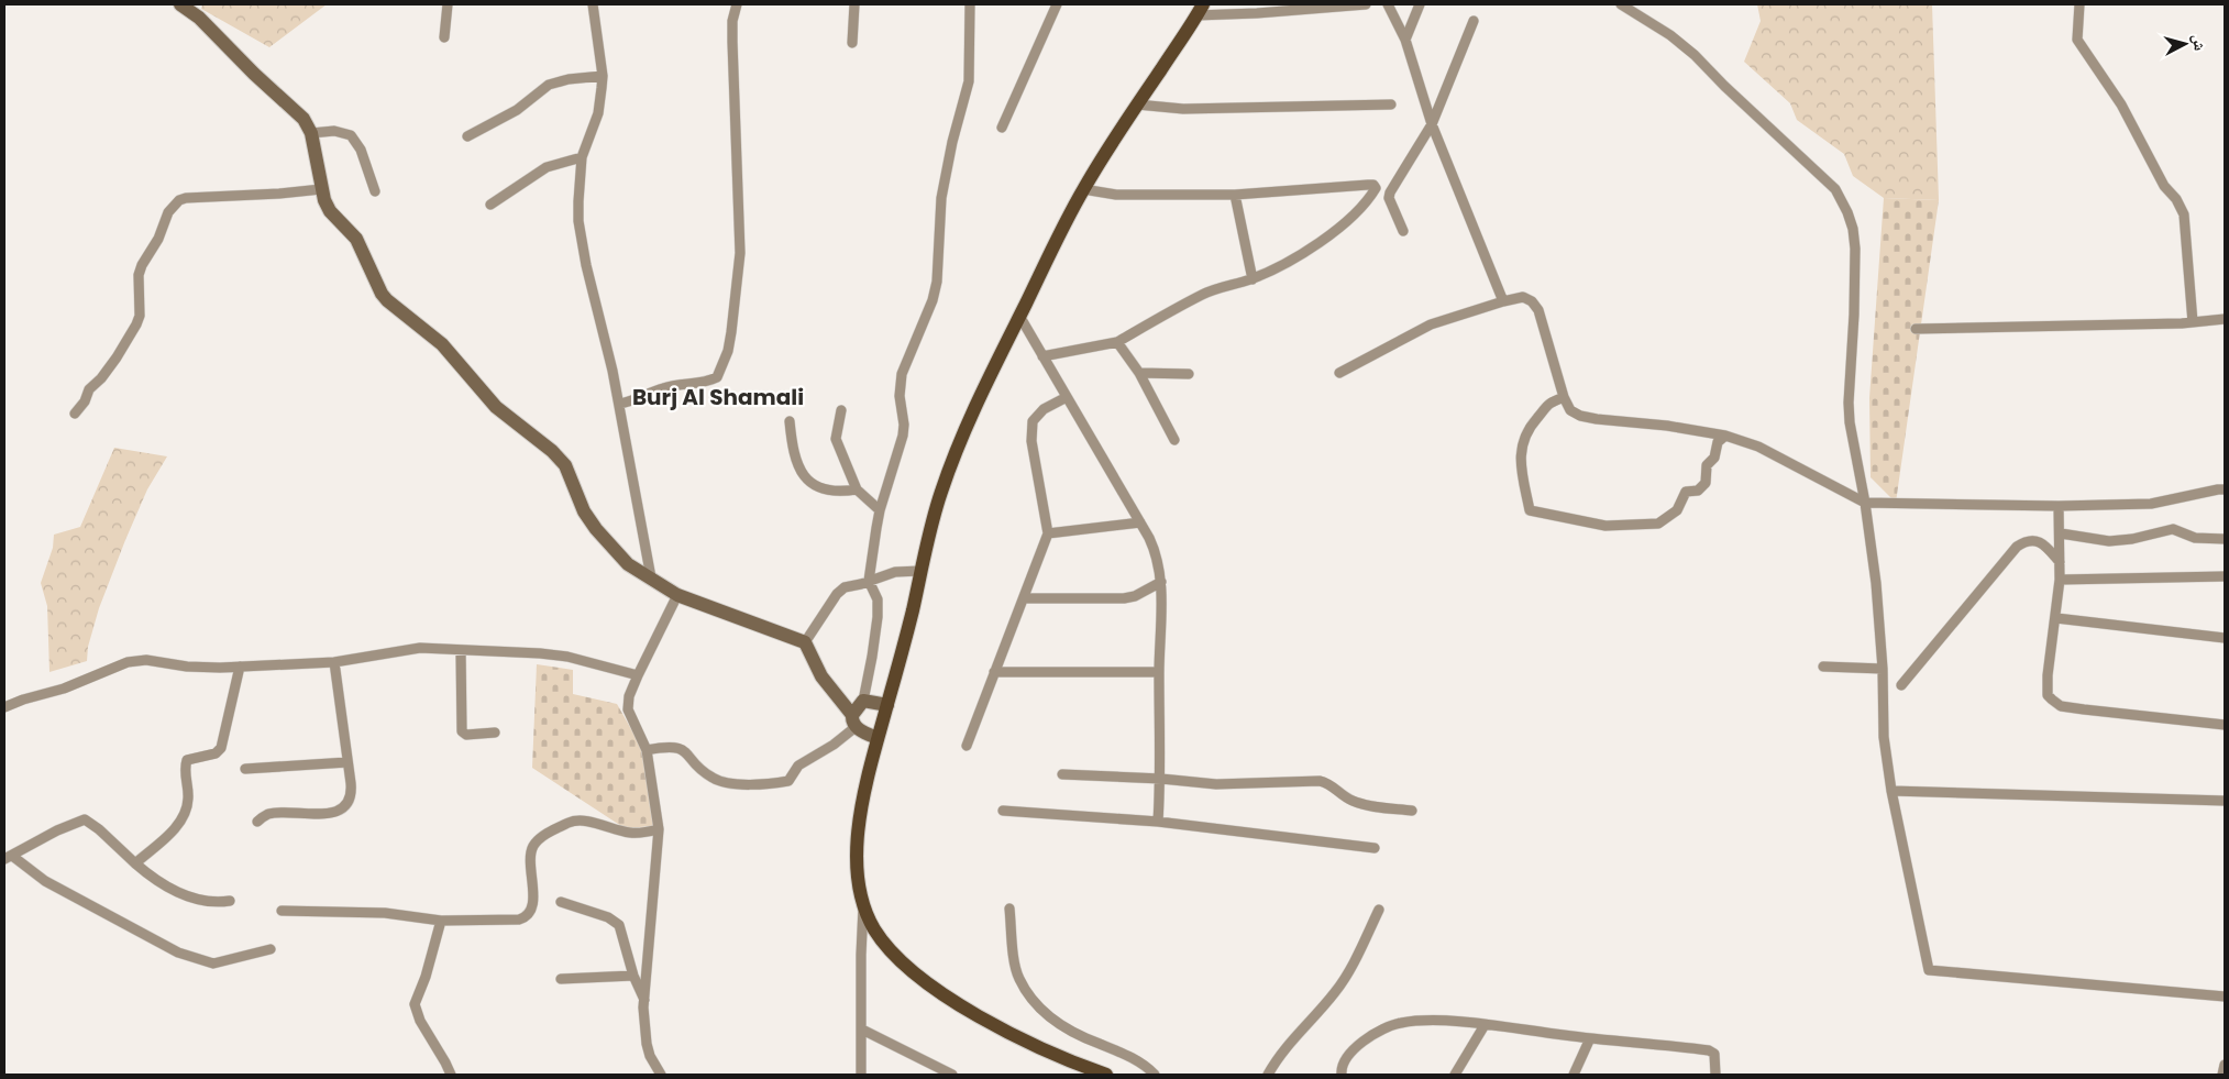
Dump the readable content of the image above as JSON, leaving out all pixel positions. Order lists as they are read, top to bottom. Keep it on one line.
{"districts":["Burj Al Shamali"],"north":"right"}
